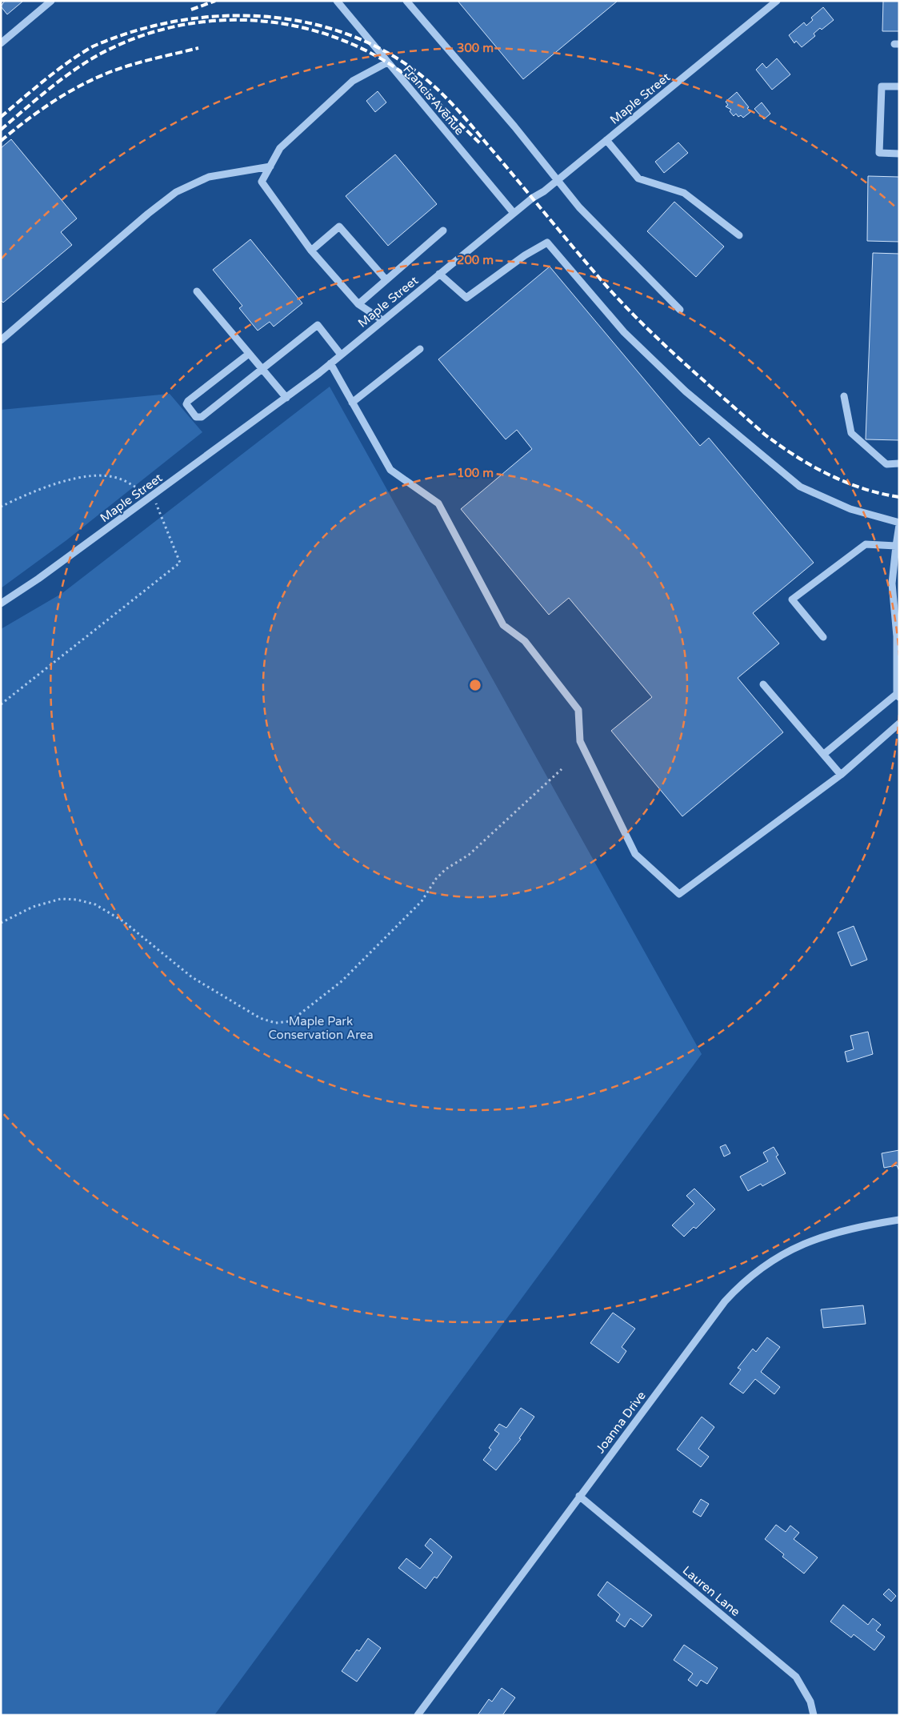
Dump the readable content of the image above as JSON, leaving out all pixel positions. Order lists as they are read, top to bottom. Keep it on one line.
{"streets":{"street":["Maple Street","Francis Avenue","Joanna Drive","Lauren Lane"]},"crossings":[["Maple Street","Francis Avenue"],["Joanna Drive","Lauren Lane"]],"parks":["Maple Park Conservation Area"],"rings":["300 m","200 m","100 m"]}
